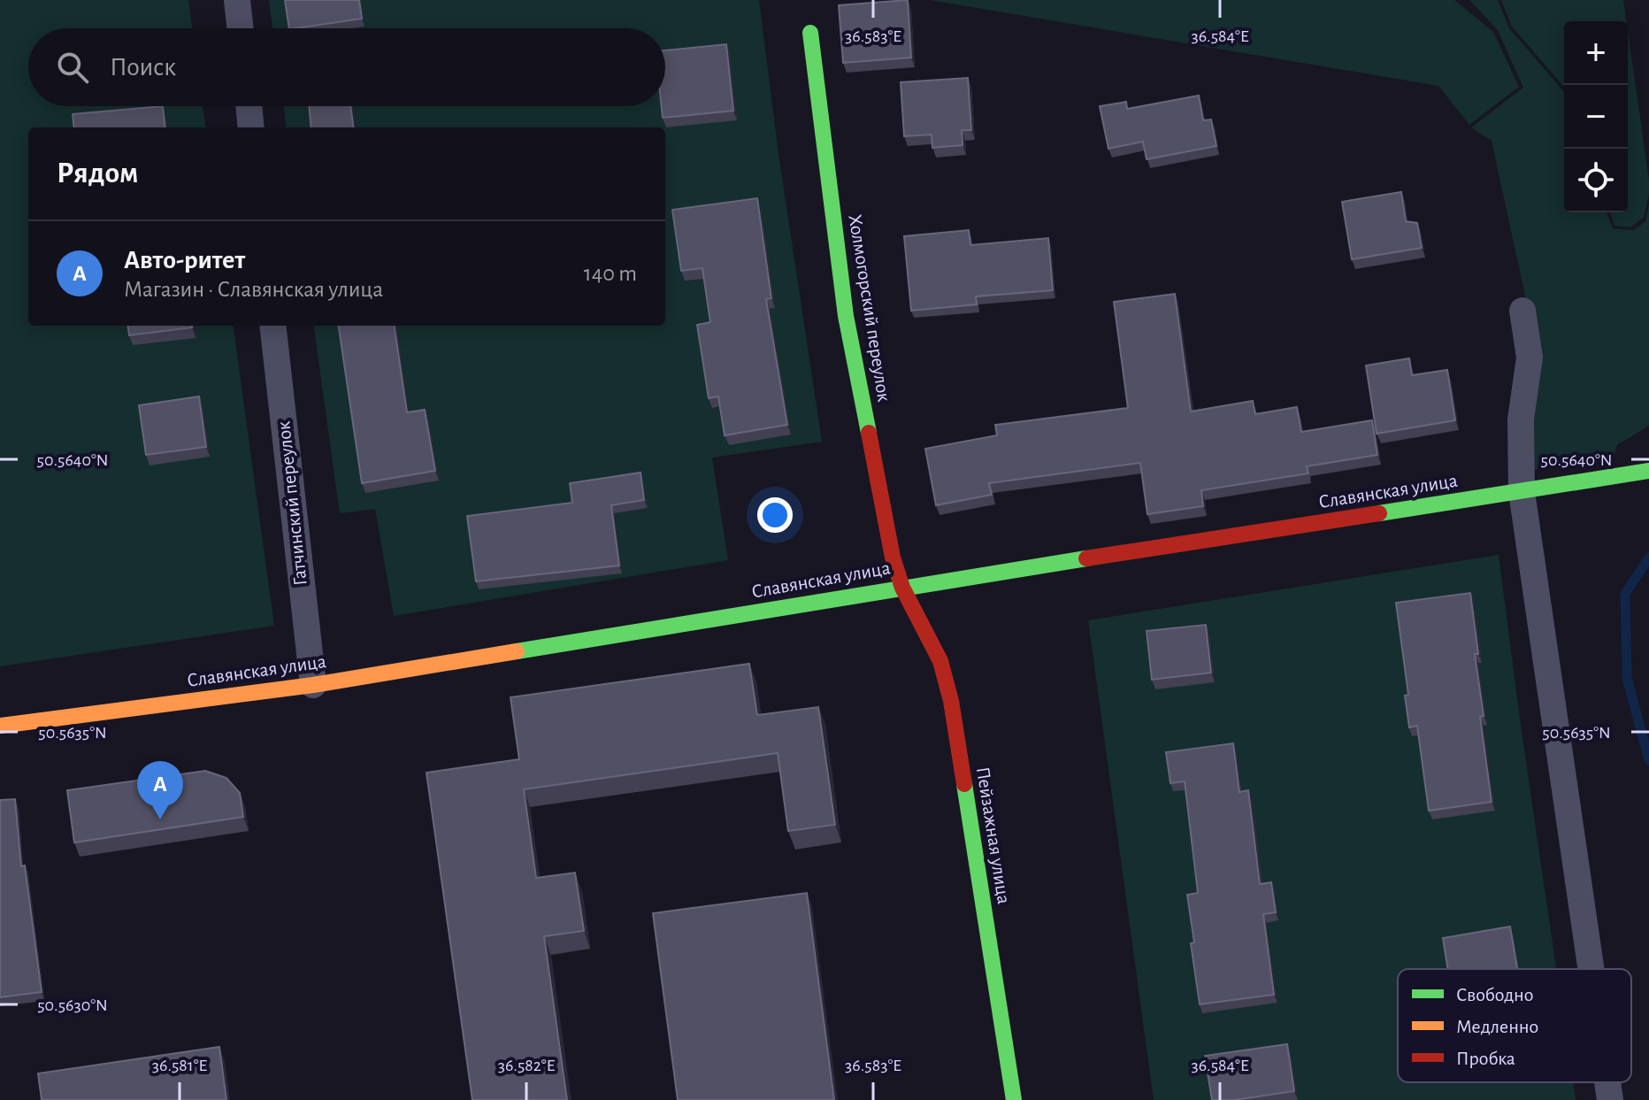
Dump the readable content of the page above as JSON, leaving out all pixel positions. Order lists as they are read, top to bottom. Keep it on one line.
{"streets":{"street":["Холмогорский переулок","Славянская улица","Гатчинский переулок","Пейзажная улица"]},"crossings":[["Холмогорский переулок","Славянская улица"],["Холмогорский переулок","Пейзажная улица"],["Славянская улица","Гатчинский переулок"],["Славянская улица","Пейзажная улица"]],"legend":["Свободно","Медленно","Пробка"],"page":{"map_buttons":["+","−"],"search":"Поиск","heading":"Рядом","list":[{"mark":"A","name":"Авто-ритет","note":"Магазин · Славянская улица","value":"140 m"}],"pins":"A"},"coordinates":["36.583°E","36.584°E","50.5640°N","50.5635°N","50.5630°N","36.581°E","36.582°E"]}
